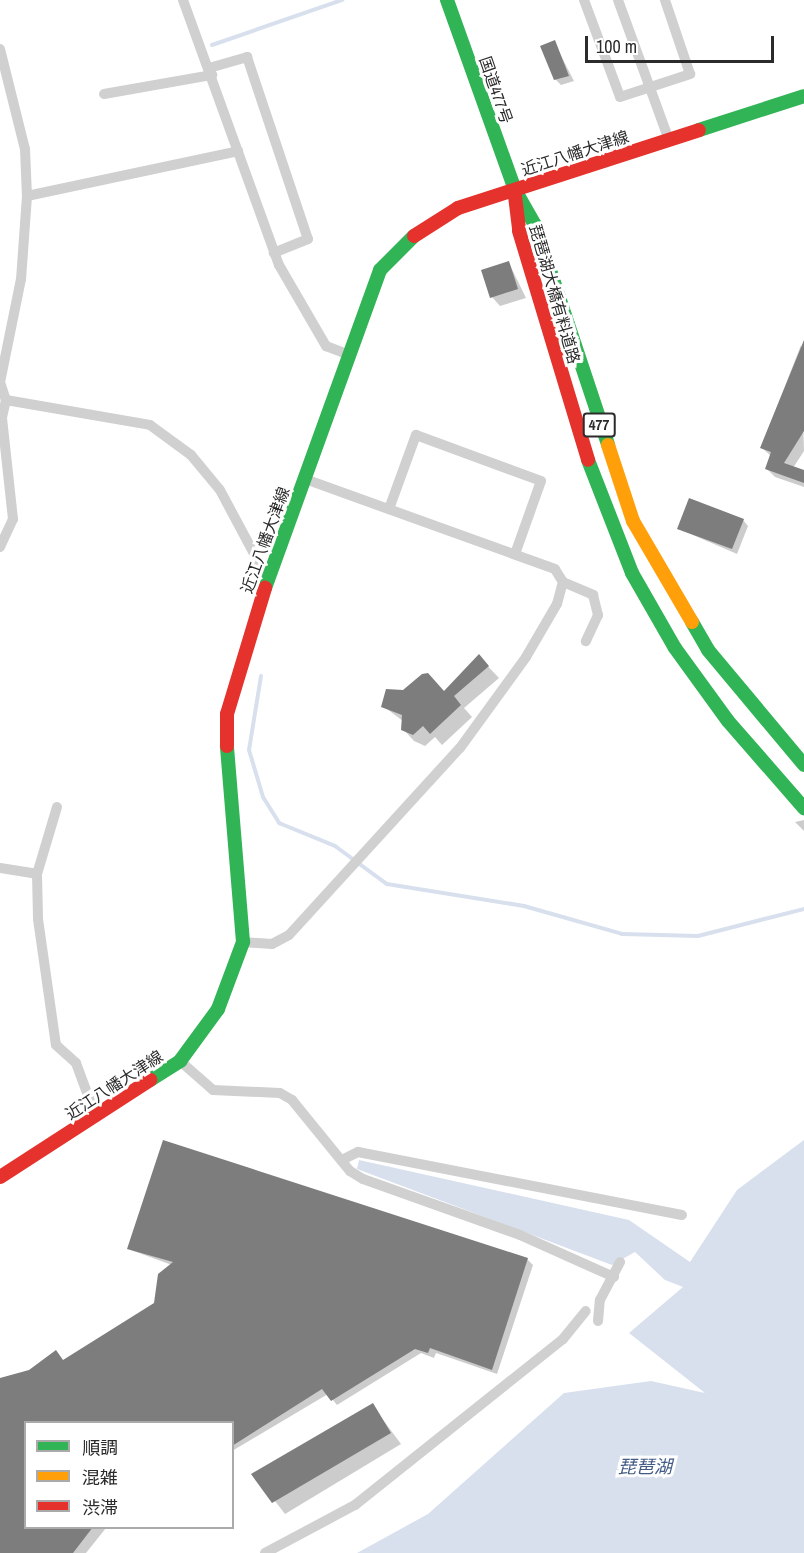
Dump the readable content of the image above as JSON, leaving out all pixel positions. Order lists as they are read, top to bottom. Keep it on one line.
{"streets":{"main road":["国道477号","近江八幡大津線","琵琶湖大橋有料道路","477"]},"crossings":[["国道477号","近江八幡大津線"],["国道477号","琵琶湖大橋有料道路"],["近江八幡大津線","琵琶湖大橋有料道路"]],"water":["琵琶湖"],"legend":["順調","混雑","渋滞"],"scale_bar":"100 m"}
